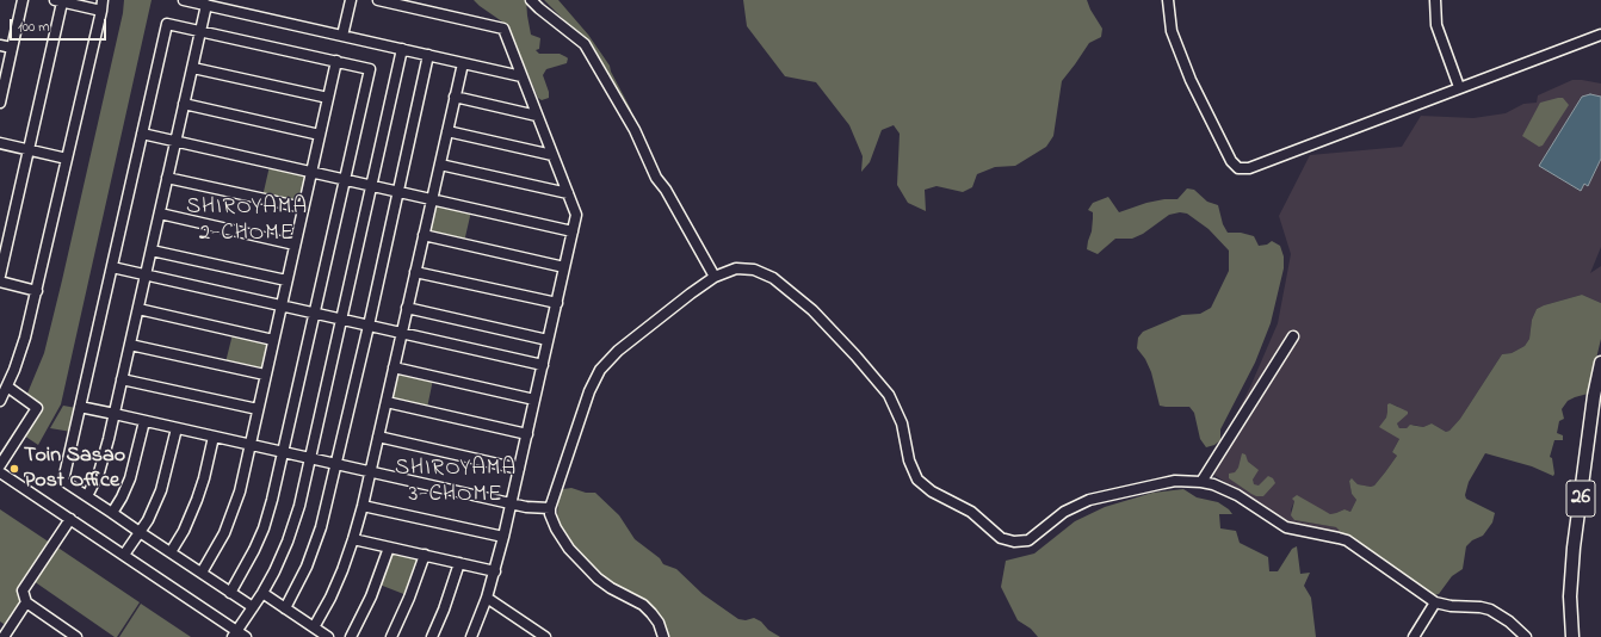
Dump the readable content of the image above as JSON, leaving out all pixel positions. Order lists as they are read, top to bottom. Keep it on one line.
{"streets":{"main road":["26"]},"districts":["SHIROYAMA 2-CHOME","SHIROYAMA 3-CHOME"],"places":["Toin Sasao Post Office"],"scale_bar":"100 m"}
